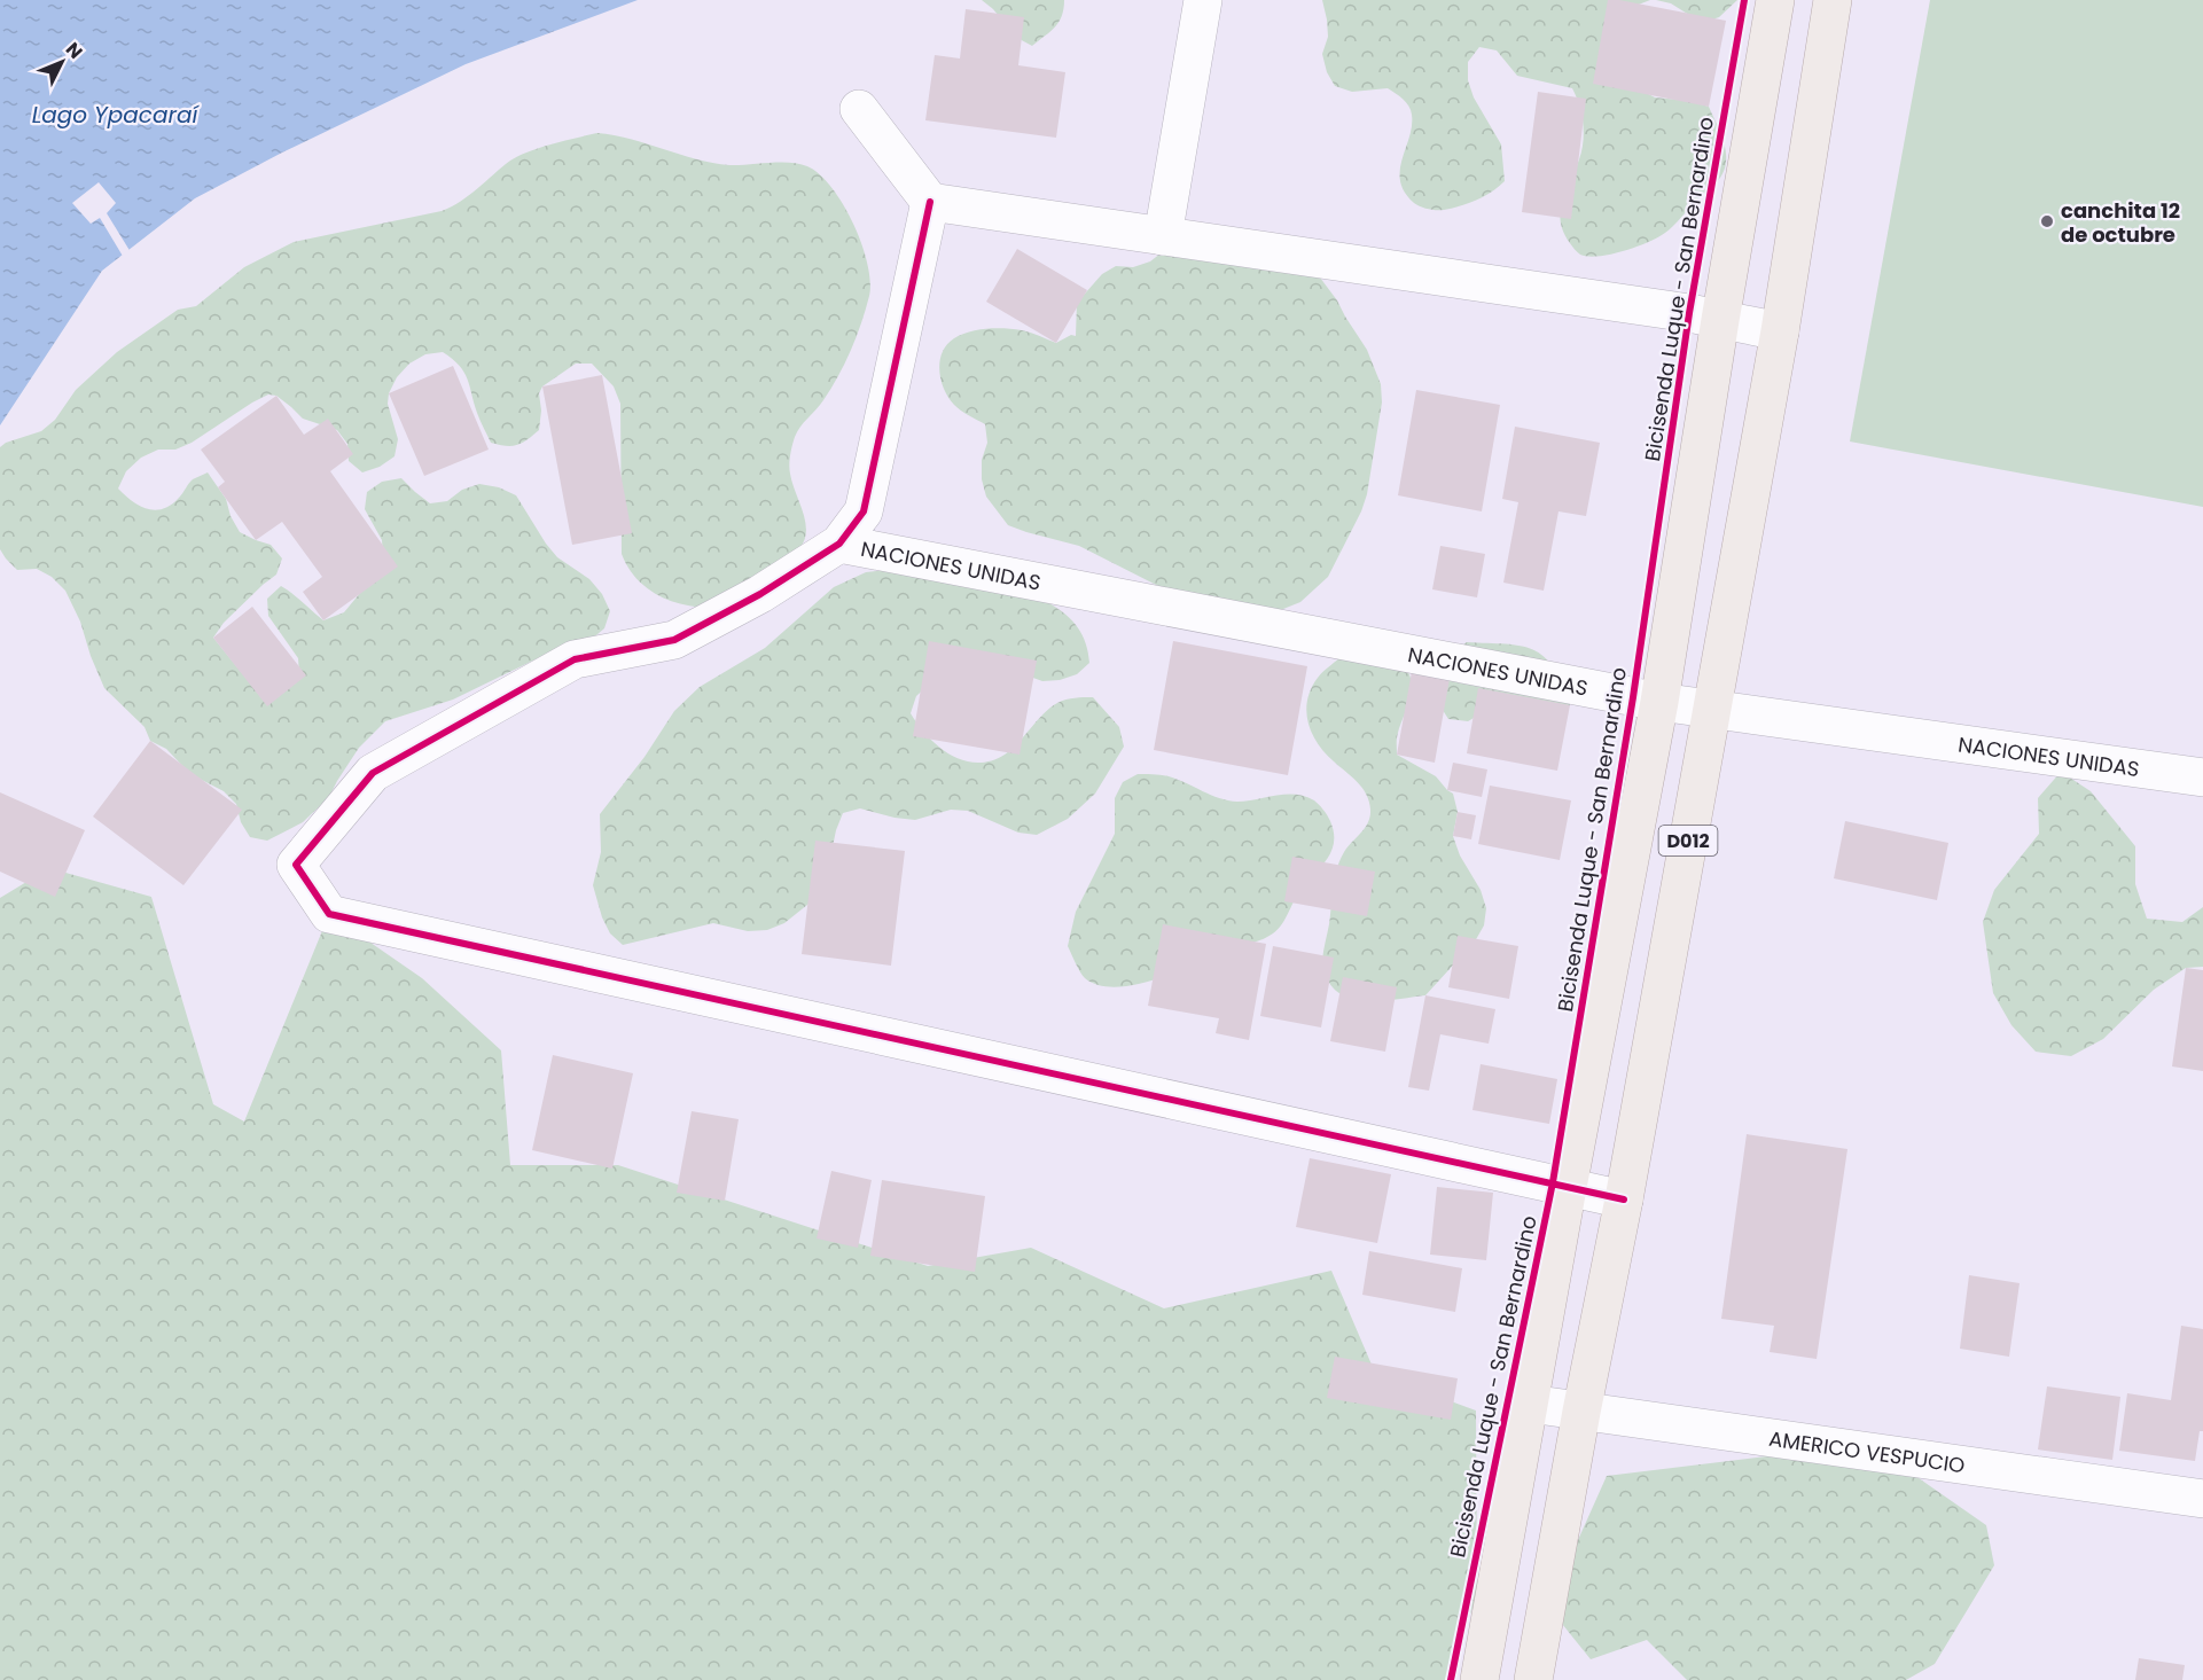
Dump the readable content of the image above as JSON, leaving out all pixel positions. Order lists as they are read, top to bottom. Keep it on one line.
{"streets":{"main road":["D012"],"street":["NACIONES UNIDAS","AMERICO VESPUCIO"],"cycle path":["Bicisenda Luque - San Bernardino"]},"crossings":[["NACIONES UNIDAS","D012"],["D012","AMERICO VESPUCIO"]],"water":["Lago Ypacaraí"],"places":["canchita 12 de octubre"],"north":"top right"}
